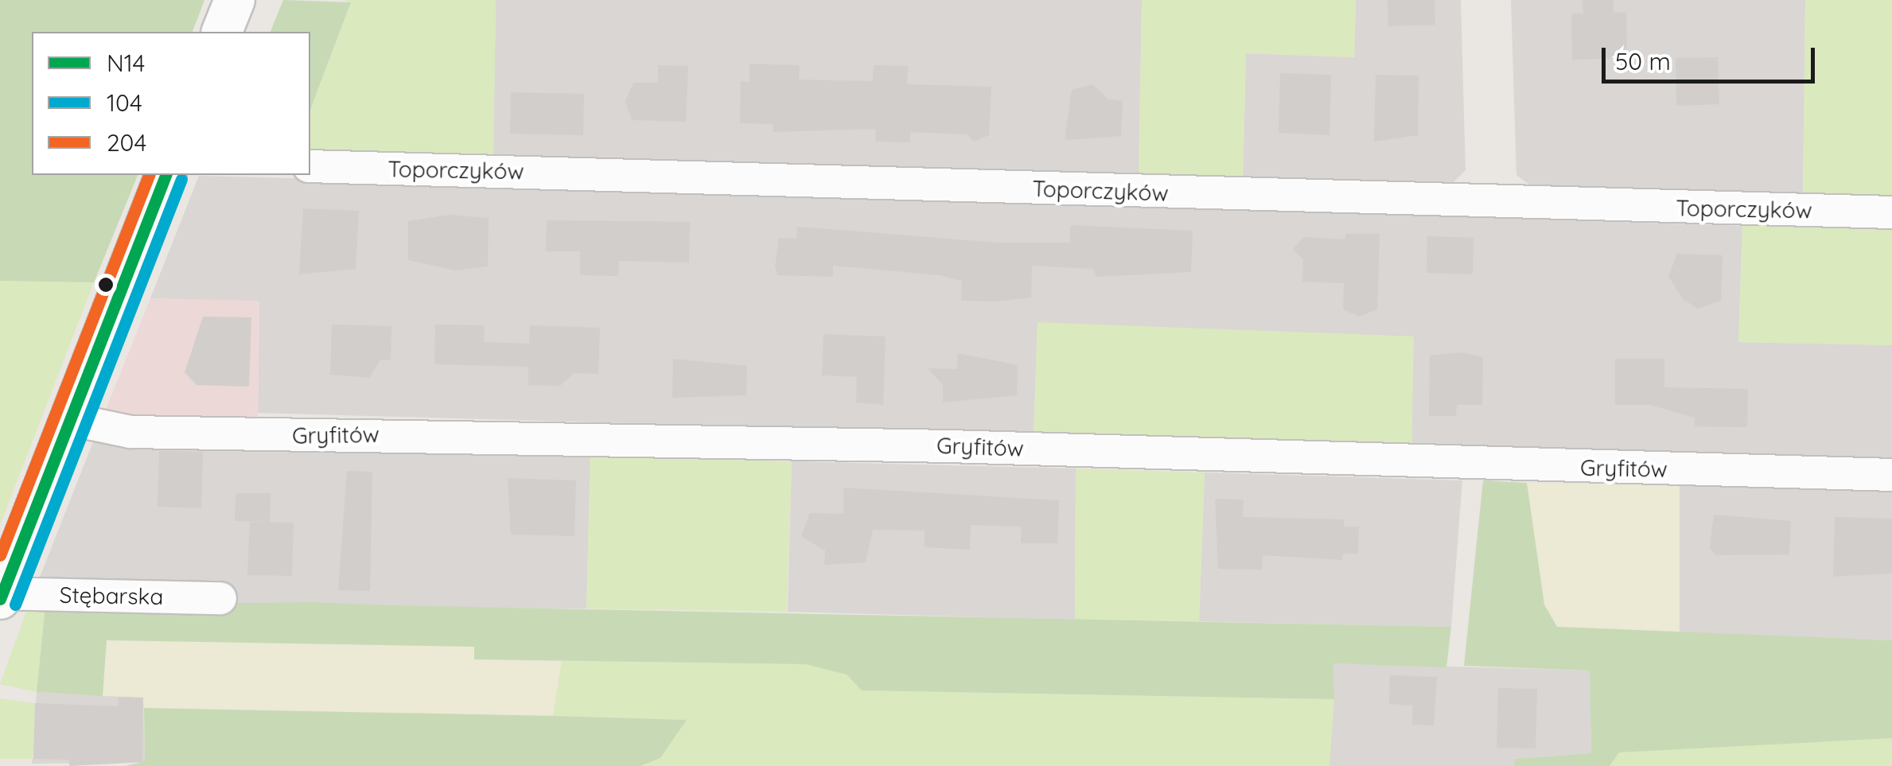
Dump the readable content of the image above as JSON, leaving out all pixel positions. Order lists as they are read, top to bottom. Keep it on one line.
{"streets":{"street":["Toporczyków","Gryfitów","Stębarska"]},"lines":["transit line N14","transit line 204","transit line 104"],"legend":["N14","104","204"],"scale_bar":"50 m"}
